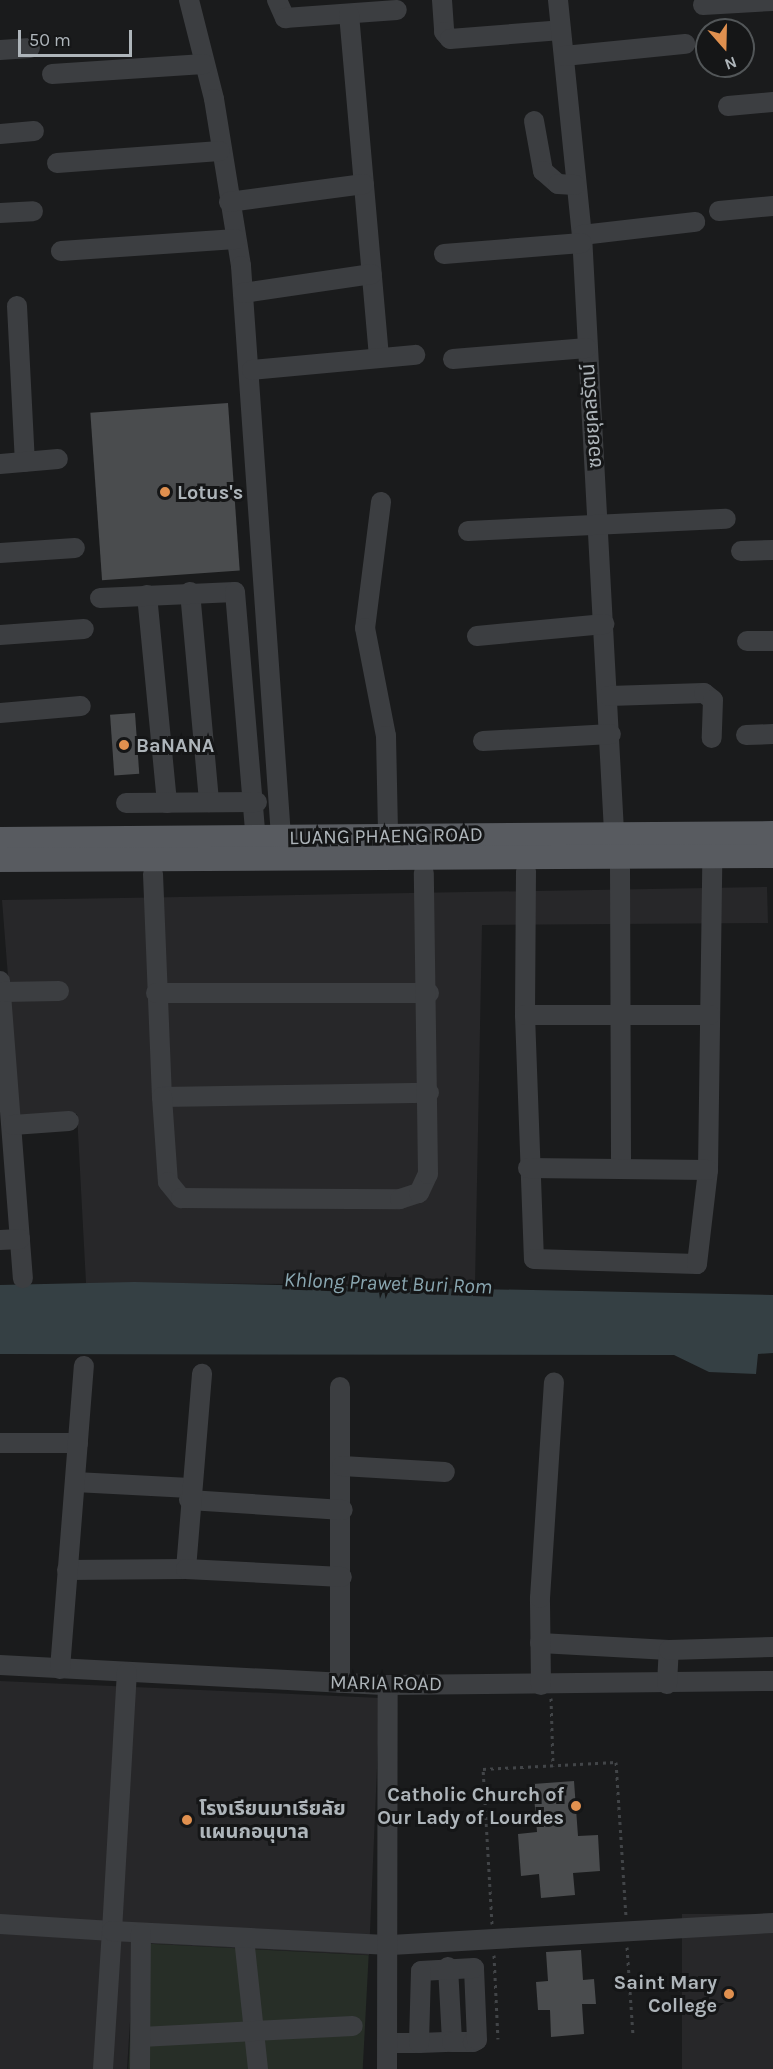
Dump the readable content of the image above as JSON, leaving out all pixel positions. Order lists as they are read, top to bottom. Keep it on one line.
{"streets":{"main road":["LUANG PHAENG ROAD"],"street":["ซอยยุคลรัตน์","MARIA ROAD"]},"crossings":[["ซอยยุคลรัตน์","LUANG PHAENG ROAD"]],"water":["Khlong Prawet Buri Rom"],"places":["Lotus's","BaNANA","Catholic Church of Our Lady of Lourdes","โรงเรียนมาเรียลัย แผนกอนุบาล","Saint Mary College"],"scale_bar":"50 m","north":"bottom"}
